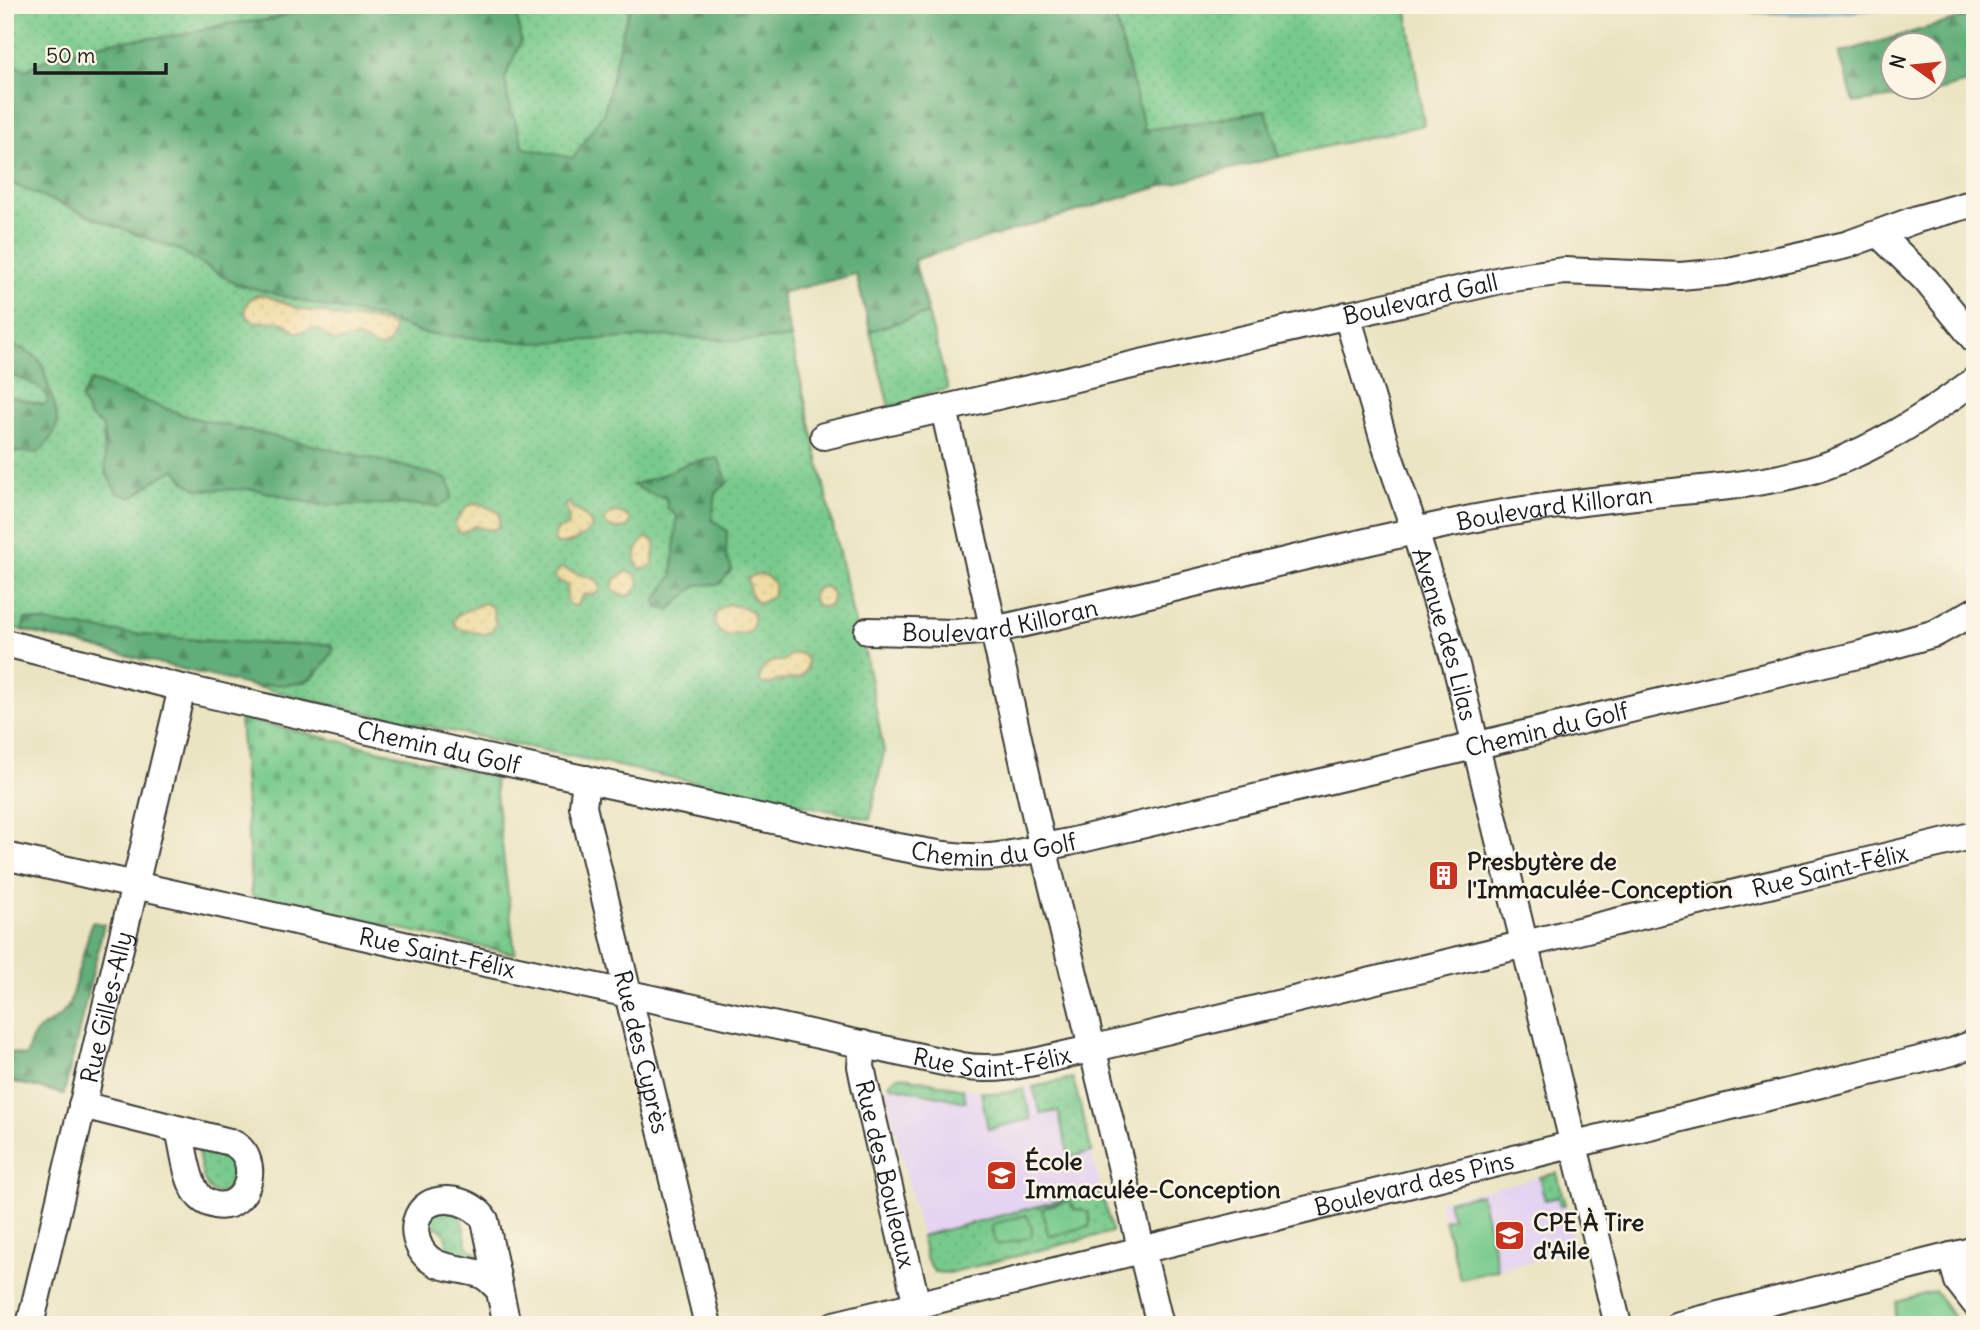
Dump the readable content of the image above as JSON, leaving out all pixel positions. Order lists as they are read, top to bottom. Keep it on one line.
{"streets":{"street":["Boulevard Gall","Boulevard Killoran","Avenue des Lilas","Chemin du Golf","Rue Saint-Félix","Rue Gilles-Ally","Rue des Cyprès","Rue des Bouleaux","Boulevard des Pins"]},"crossings":[["Boulevard Gall","Avenue des Lilas"],["Boulevard Killoran","Avenue des Lilas"],["Avenue des Lilas","Chemin du Golf"],["Avenue des Lilas","Rue Saint-Félix"],["Avenue des Lilas","Boulevard des Pins"],["Chemin du Golf","Rue Gilles-Ally"],["Chemin du Golf","Rue des Cyprès"],["Rue Saint-Félix","Rue Gilles-Ally"],["Rue Saint-Félix","Rue des Cyprès"],["Rue Saint-Félix","Rue des Bouleaux"],["Rue des Bouleaux","Boulevard des Pins"]],"places":{"building":["Presbytère de l'Immaculée-Conception"],"school or university":["École Immaculée-Conception","CPE À Tire d'Aile"]},"scale_bar":"50 m","north":"left"}
